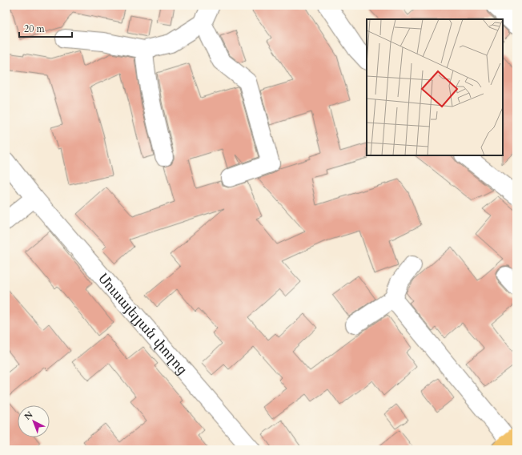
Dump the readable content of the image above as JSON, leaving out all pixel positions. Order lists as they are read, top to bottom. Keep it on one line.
{"streets":{"street":["Մուսայելյան փողոց"]},"scale_bar":"20 m","north":"top left"}
